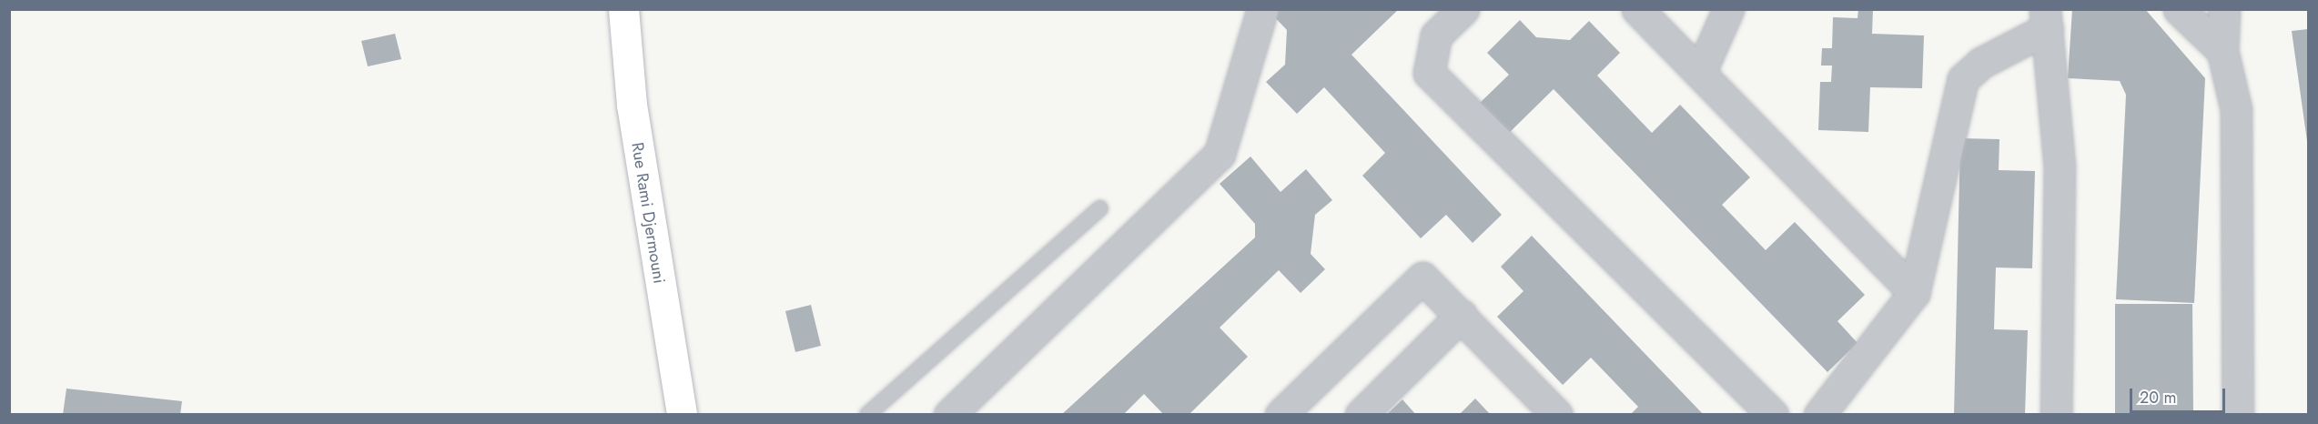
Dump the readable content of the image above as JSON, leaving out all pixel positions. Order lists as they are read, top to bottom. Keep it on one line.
{"streets":{"main road":["Rue Rami Djermouni"]},"scale_bar":"20 m"}
